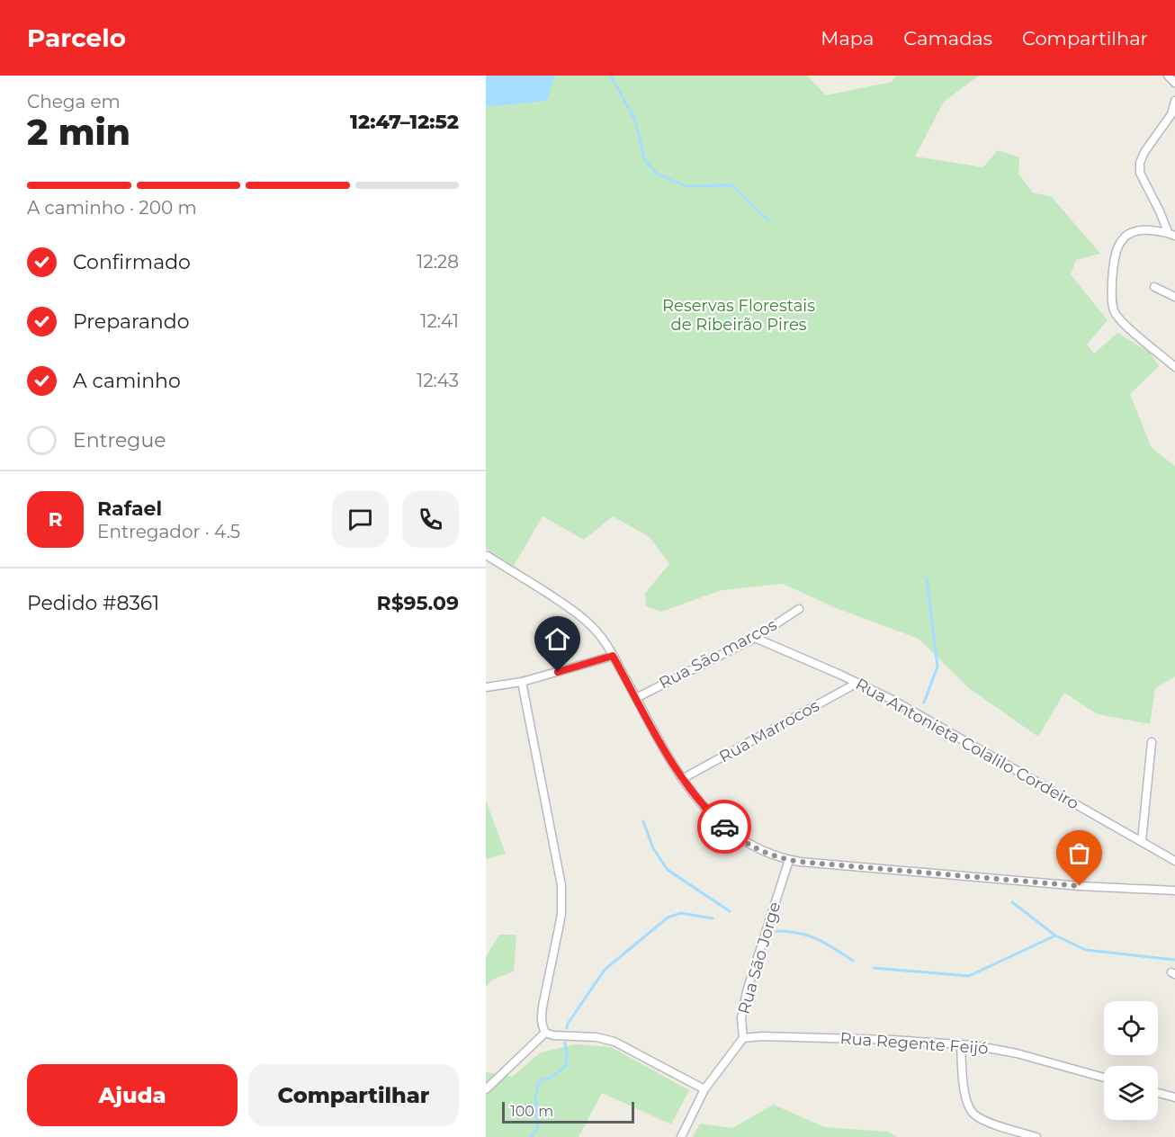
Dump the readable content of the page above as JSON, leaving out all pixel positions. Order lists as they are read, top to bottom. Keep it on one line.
{"streets":{"street":["Rua São marcos","Rua Marrocos","Rua Antonieta Colalilo Cordeiro","Rua São Jorge","Rua Regente Feijó"]},"crossings":[["Rua São marcos","Rua Antonieta Colalilo Cordeiro"],["Rua Marrocos","Rua Antonieta Colalilo Cordeiro"],["Rua São Jorge","Rua Regente Feijó"]],"parks":["Reservas Florestais de Ribeirão Pires"],"scale_bar":"100 m","page":{"header":"Parcelo","nav":["Mapa","Camadas","Compartilhar"],"heading":["2 min","Chega em","12:47–12:52"],"panel":["Rafael","Entregador · 4.5","Pedido #8361","R$95.09"],"bar":"A caminho · 200 m","list":[["Confirmado","12:28"],["Preparando","12:41"],["A caminho","12:43"],"Entregue"],"round":"R","buttons":["Ajuda","Compartilhar"],"scale":"100 m"}}
